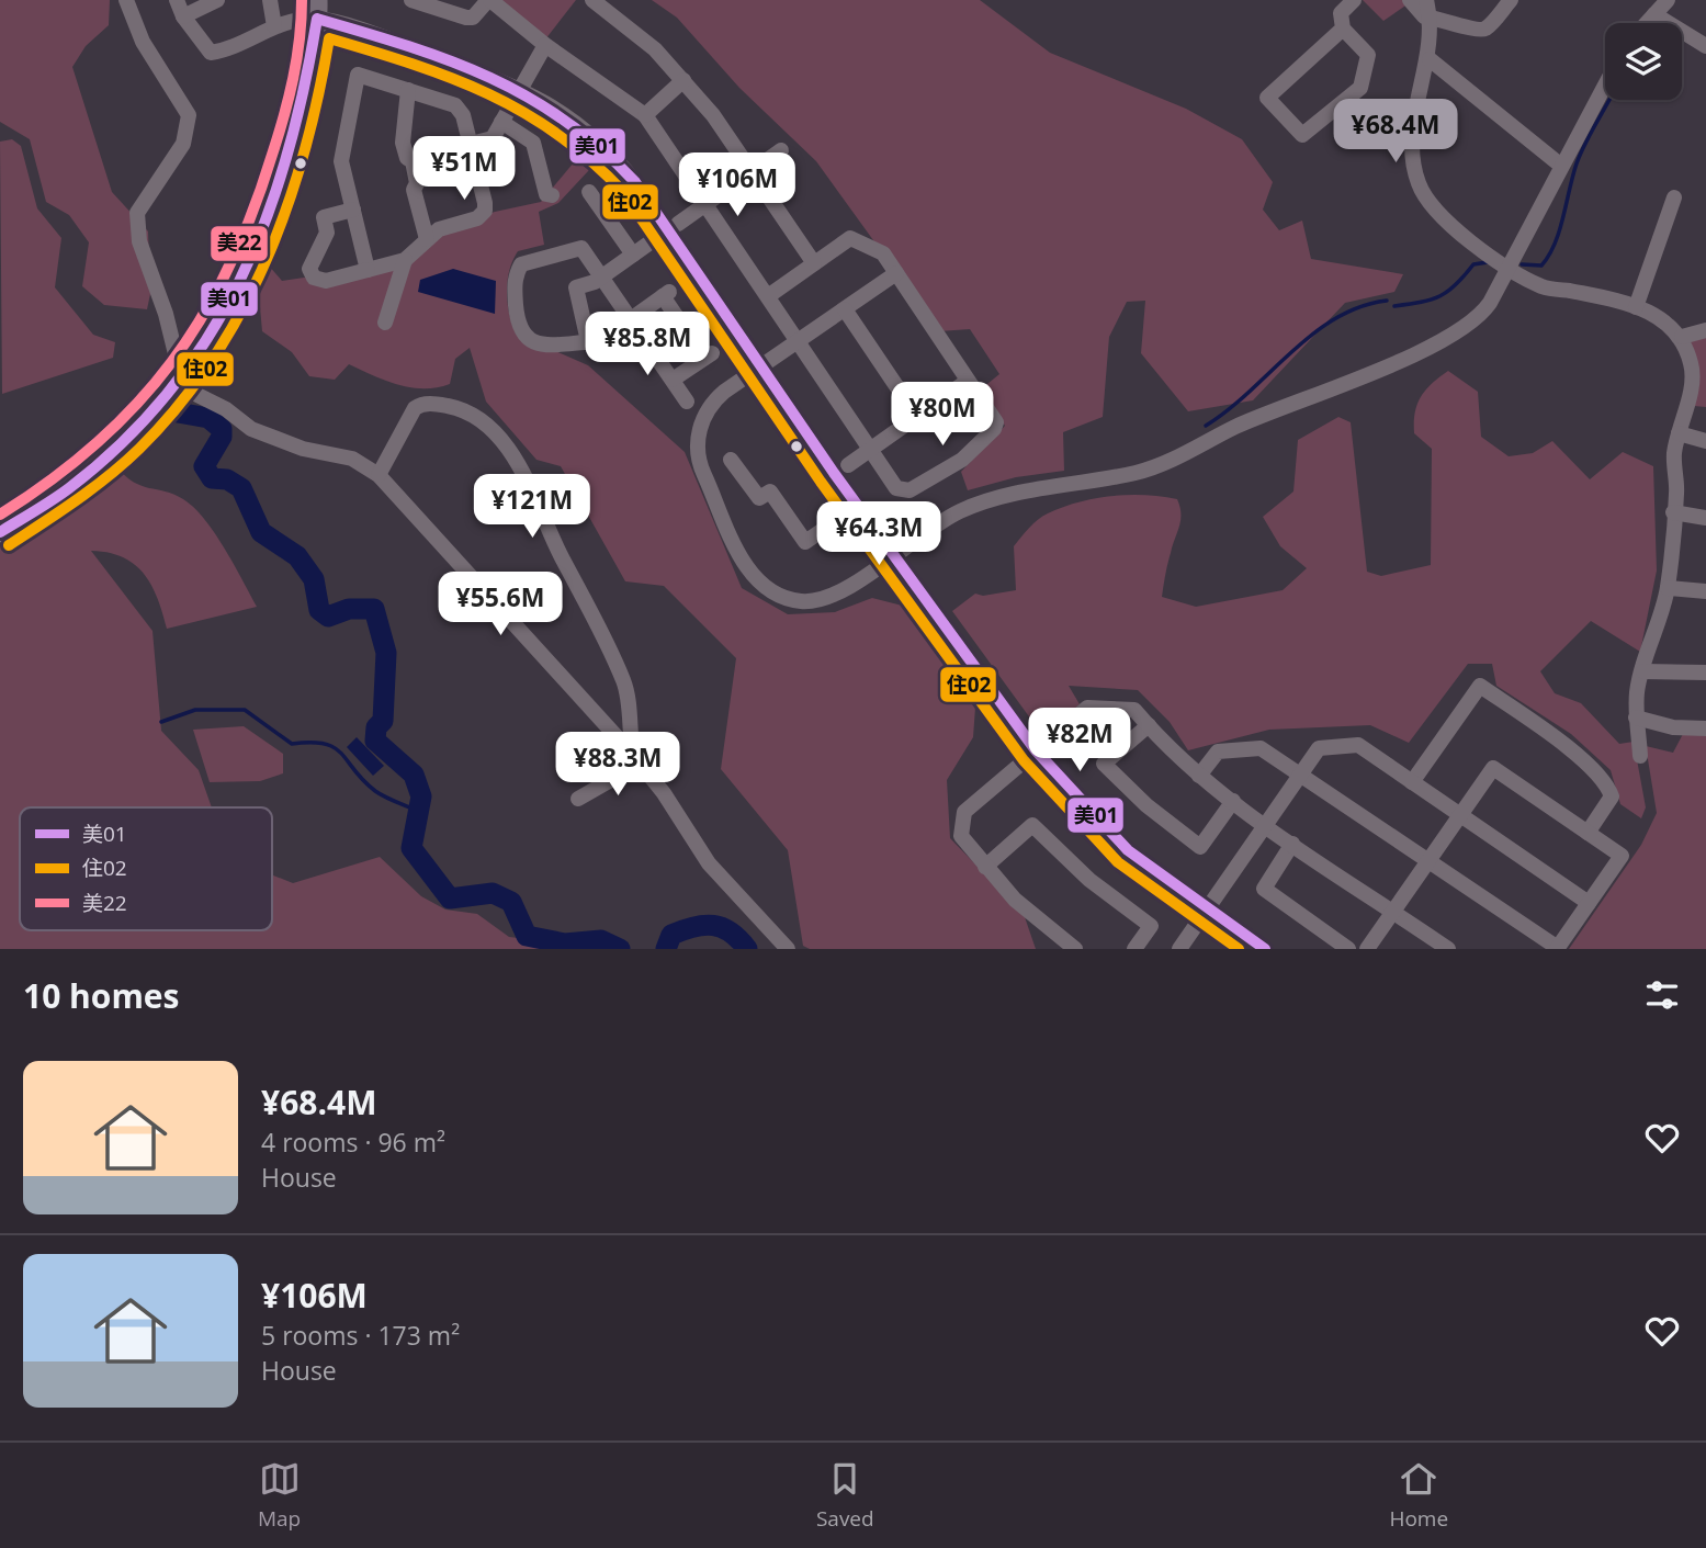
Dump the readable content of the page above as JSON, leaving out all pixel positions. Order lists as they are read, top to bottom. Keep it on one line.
{"lines":["transit line 美22","transit line 美01","transit line 住02"],"legend":["美01","住02","美22"],"page":{"price":["¥68.4M","¥51M","¥106M","¥85.8M","¥80M","¥121M","¥64.3M","¥55.6M","¥82M","¥88.3M"],"heading":"10 homes","list":[{"name":"¥68.4M","note":"4 rooms · 96 m² · House"},{"name":"¥106M","note":"5 rooms · 173 m² · House"}],"tabs":["Map","Saved","Home"]}}
